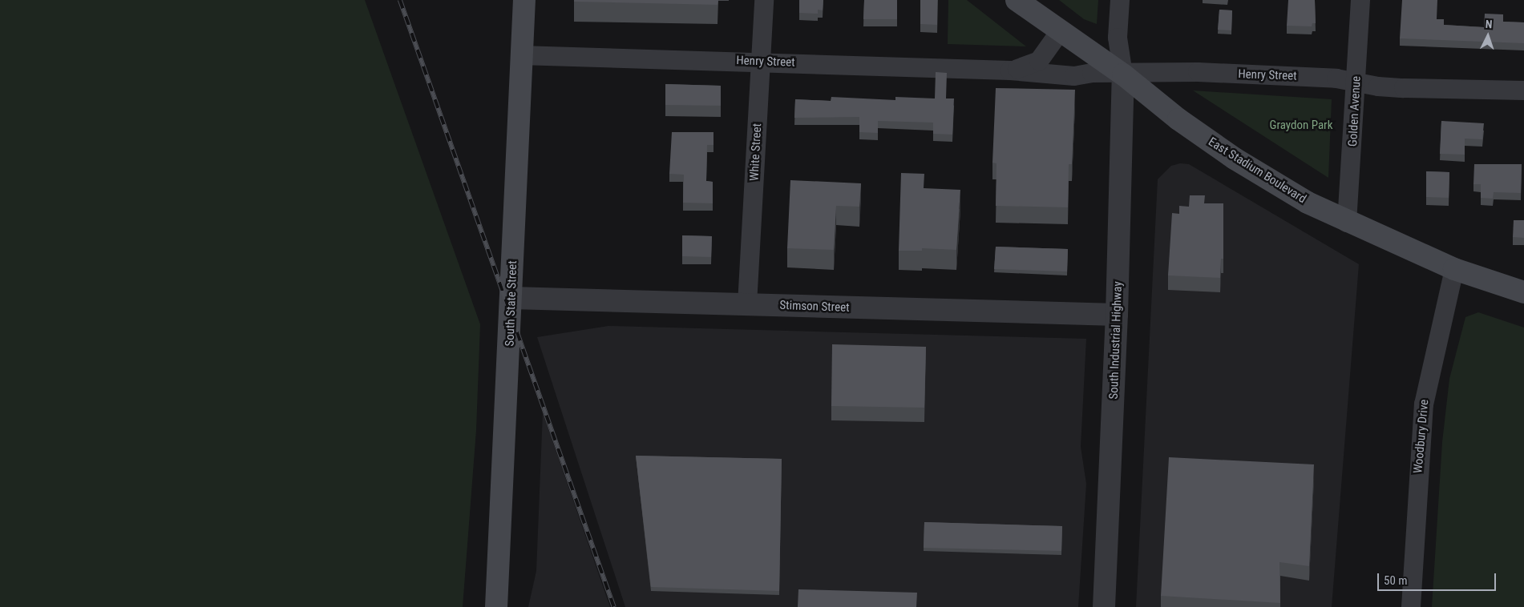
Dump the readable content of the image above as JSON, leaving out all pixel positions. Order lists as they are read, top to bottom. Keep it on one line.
{"streets":{"main road":["East Stadium Boulevard","South State Street"],"street":["Henry Street","Golden Avenue","White Street","Stimson Street","South Industrial Highway","Woodbury Drive"]},"crossings":[["Henry Street","Golden Avenue"],["Henry Street","White Street"],["Henry Street","East Stadium Boulevard"],["Henry Street","South State Street"],["Henry Street","South Industrial Highway"],["Golden Avenue","East Stadium Boulevard"],["White Street","Stimson Street"],["East Stadium Boulevard","South Industrial Highway"],["East Stadium Boulevard","Woodbury Drive"],["South State Street","Stimson Street"],["Stimson Street","South Industrial Highway"]],"parks":["Graydon Park"],"scale_bar":"50 m","north":"top"}
